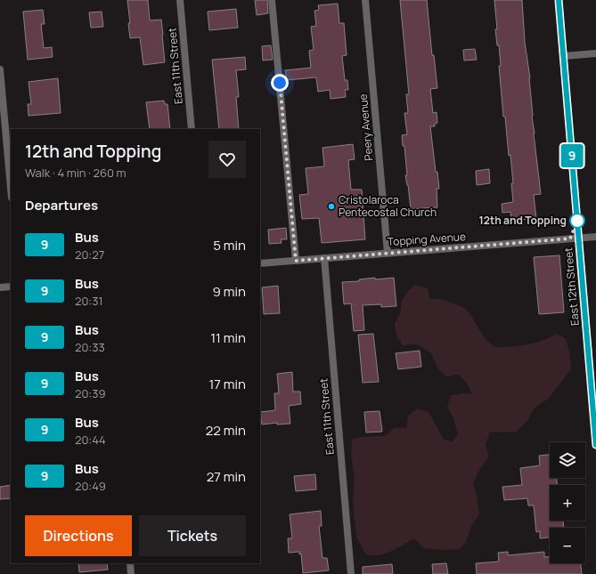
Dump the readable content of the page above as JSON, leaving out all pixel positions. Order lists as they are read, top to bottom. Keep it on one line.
{"streets":{"street":["East 11th Street","Peery Avenue","Topping Avenue","East 12th Street"]},"crossings":[["East 11th Street","Topping Avenue"],["Peery Avenue","Topping Avenue"],["Topping Avenue","East 12th Street"]],"places":["Cristolaroca Pentecostal Church","12th and Topping"],"lines":["bus line 9"],"page":{"on_map":"9","heading":[["12th and Topping","Walk · 4 min · 260 m"],"Departures"],"list":[{"mark":"9","name":"Bus","note":"20:27","value":"5 min"},{"mark":"9","name":"Bus","note":"20:31","value":"9 min"},{"mark":"9","name":"Bus","note":"20:33","value":"11 min"},{"mark":"9","name":"Bus","note":"20:39","value":"17 min"},{"mark":"9","name":"Bus","note":"20:44","value":"22 min"},{"mark":"9","name":"Bus","note":"20:49","value":"27 min"}],"map_buttons":["+","−"],"buttons":["Directions","Tickets"]}}
